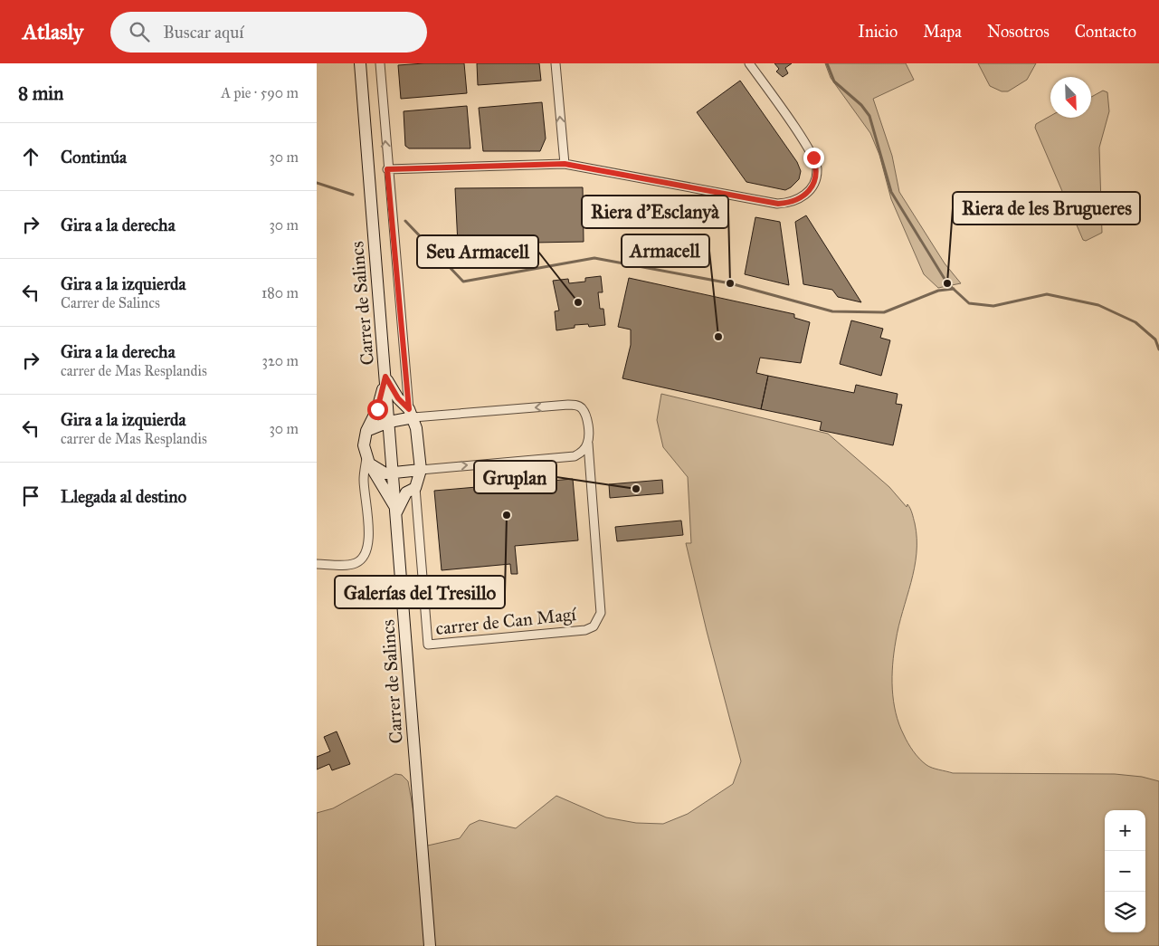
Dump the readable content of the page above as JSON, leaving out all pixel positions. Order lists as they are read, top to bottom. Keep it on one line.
{"streets":{"main road":["Carrer de Salincs"],"street":["carrer de Can Magí"]},"crossings":[["Carrer de Salincs","carrer de Can Magí"]],"places":["Riera d'Esclanyà","Riera de les Brugueres","Seu Armacell","Armacell","Gruplan","Galerías del Tresillo"],"north":"bottom right","page":{"header":"Atlasly","search":"Buscar aquí","nav":["Inicio","Mapa","Nosotros","Contacto"],"heading":["8 min","A pie · 590 m"],"list":[["Continúa","30 m"],["Gira a la derecha","30 m"],["Gira a la izquierda","Carrer de Salincs","180 m"],["Gira a la derecha","carrer de Mas Resplandis","320 m"],["Gira a la izquierda","carrer de Mas Resplandis","30 m"],"Llegada al destino"],"map_buttons":["+","−"]}}
